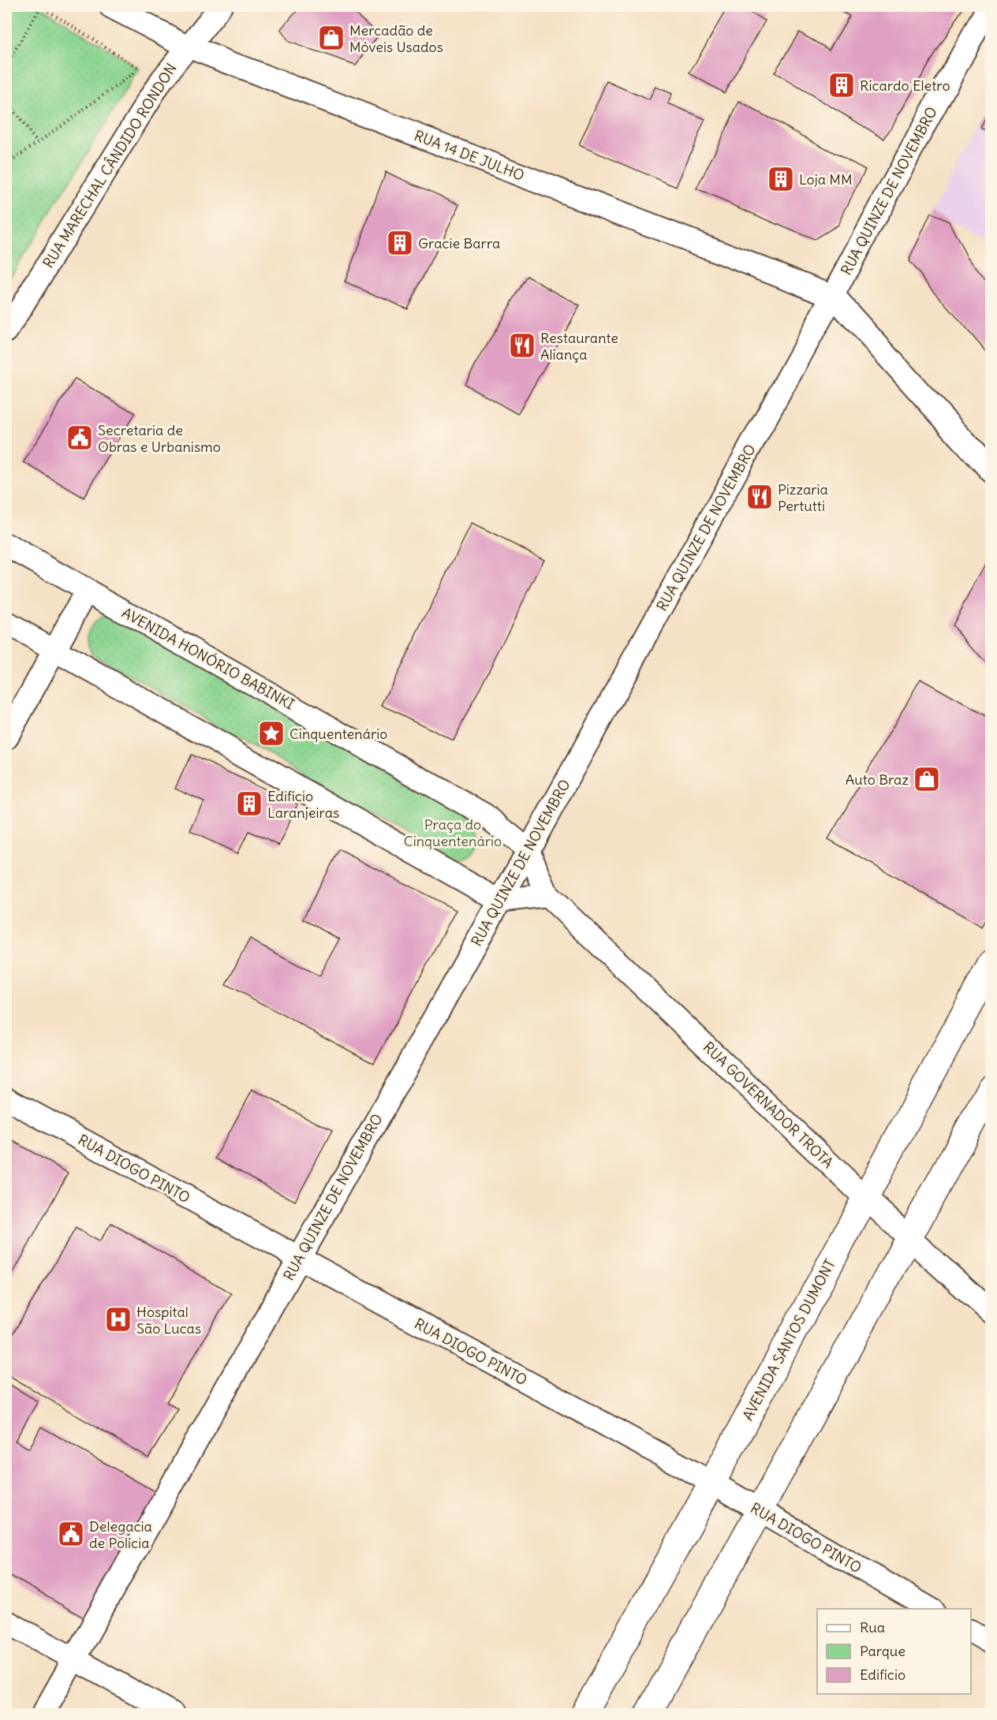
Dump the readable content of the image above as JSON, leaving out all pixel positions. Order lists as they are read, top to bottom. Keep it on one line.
{"streets":{"main road":["AVENIDA SANTOS DUMONT"],"street":["RUA 14 DE JULHO","RUA MARECHAL CÂNDIDO RONDON","RUA QUINZE DE NOVEMBRO","AVENIDA HONÓRIO BABINKI","RUA GOVERNADOR TROTA","RUA DIOGO PINTO"]},"crossings":[["RUA 14 DE JULHO","RUA MARECHAL CÂNDIDO RONDON"],["RUA 14 DE JULHO","RUA QUINZE DE NOVEMBRO"],["RUA QUINZE DE NOVEMBRO","AVENIDA HONÓRIO BABINKI"],["RUA QUINZE DE NOVEMBRO","RUA GOVERNADOR TROTA"],["RUA QUINZE DE NOVEMBRO","RUA DIOGO PINTO"],["AVENIDA HONÓRIO BABINKI","RUA GOVERNADOR TROTA"],["RUA GOVERNADOR TROTA","AVENIDA SANTOS DUMONT"],["RUA DIOGO PINTO","AVENIDA SANTOS DUMONT"]],"parks":["Praça do Cinquentenário"],"places":{"shop":["Mercadão de Móveis Usados","Auto Braz"],"building":["Ricardo Eletro","Loja MM","Gracie Barra","Edifício Laranjeiras"],"restaurant":["Restaurante Aliança","Pizzaria Pertutti"],"public building":["Secretaria de Obras e Urbanismo","Delegacia de Polícia"],"place":["Cinquentenário"],"hospital":["Hospital São Lucas"]},"legend":["Rua","Parque","Edifício"]}
